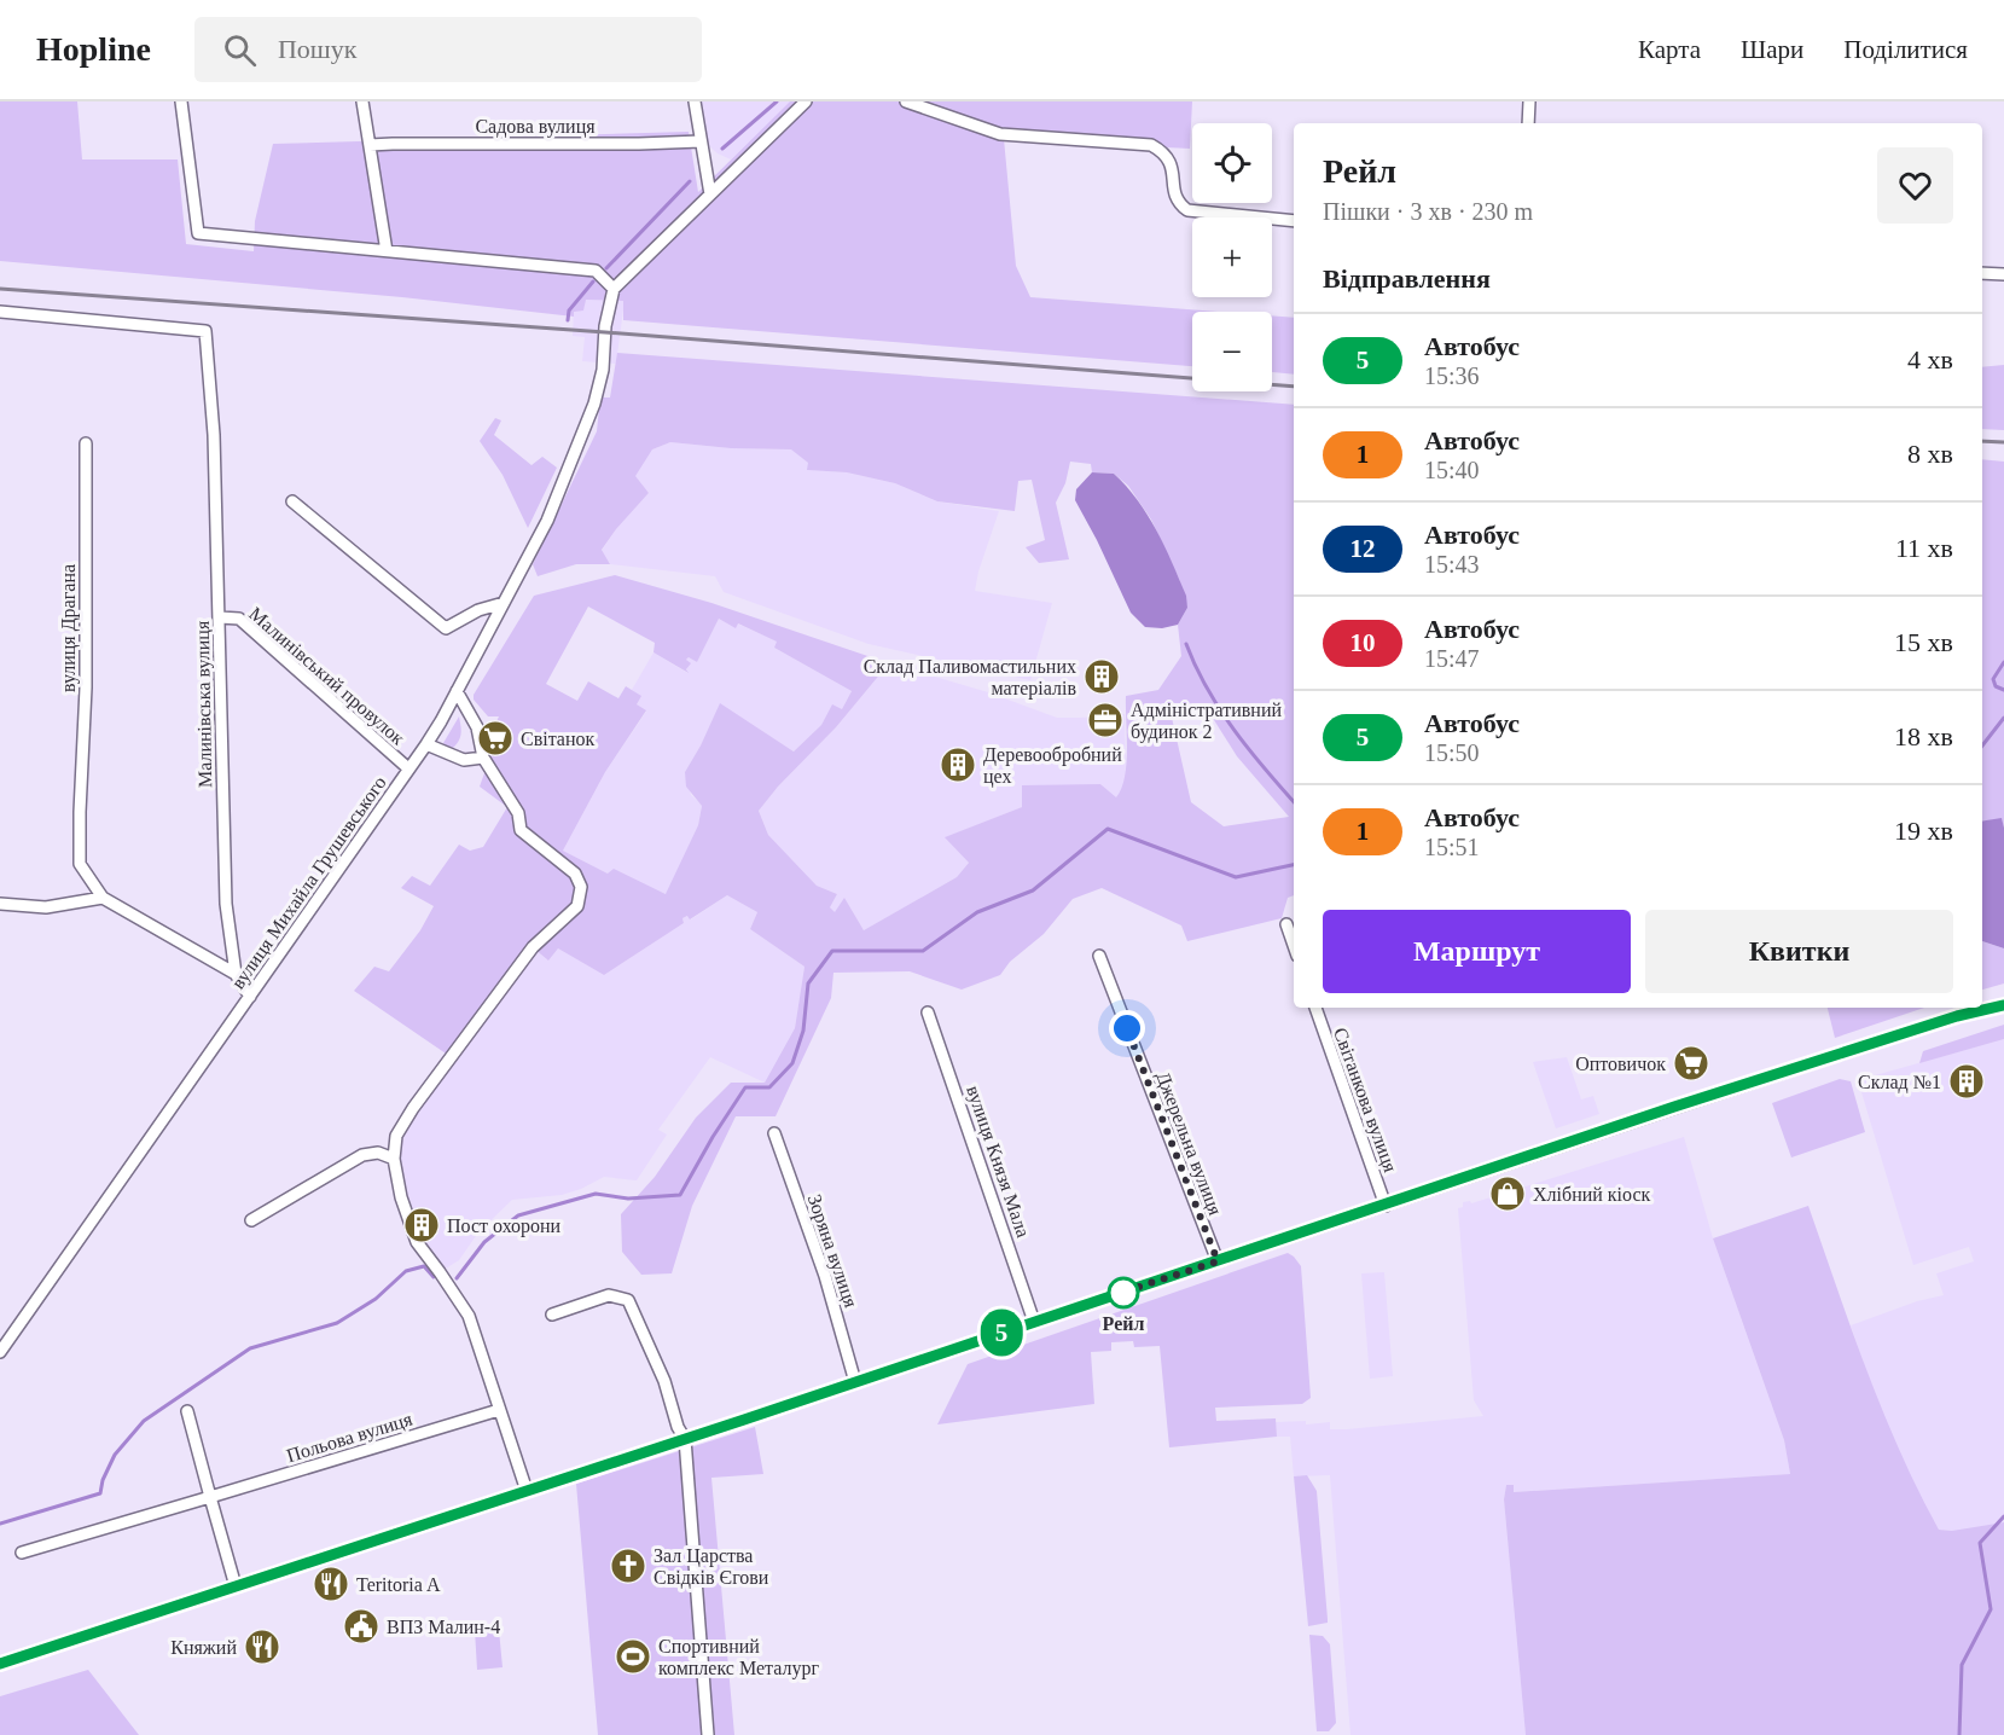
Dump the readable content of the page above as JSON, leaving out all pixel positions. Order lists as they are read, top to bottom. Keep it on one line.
{"streets":{"street":["Садова вулиця","вулиця Драгана","Малинівський провулок","Малинівська вулиця","вулиця Михайла Грушевського","Світанкова вулиця","Джерельна вулиця","вулиця Князя Мала","Зоряна вулиця","Польова вулиця"]},"crossings":[["Малинівський провулок","Малинівська вулиця"],["Малинівський провулок","вулиця Михайла Грушевського"]],"places":{"building":["Склад Паливомастильних матеріалів","Деревообробний цех","Склад №1","Пост охорони"],"office":["Адміністративний будинок 2"],"supermarket":["Світанок","Оптовичок"],"shop":["Хлібний кіоск"],"other":["Рейл"],"church":["Зал Царства Свідків Єгови"],"restaurant":["Teritoria A","Княжий"],"public building":["ВПЗ Малин-4"],"sports":["Спортивний комплекс Металург"]},"lines":["bus line 5"],"page":{"header":"Hopline","search":"Пошук","nav":["Карта","Шари","Поділитися"],"on_map":"5","map_buttons":["+","−"],"heading":[["Рейл","Пішки · 3 хв · 230 m"],"Відправлення"],"list":[{"mark":"5","name":"Автобус","note":"15:36","value":"4 хв"},{"mark":"1","name":"Автобус","note":"15:40","value":"8 хв"},{"mark":"12","name":"Автобус","note":"15:43","value":"11 хв"},{"mark":"10","name":"Автобус","note":"15:47","value":"15 хв"},{"mark":"5","name":"Автобус","note":"15:50","value":"18 хв"},{"mark":"1","name":"Автобус","note":"15:51","value":"19 хв"}],"buttons":["Маршрут","Квитки"]}}
